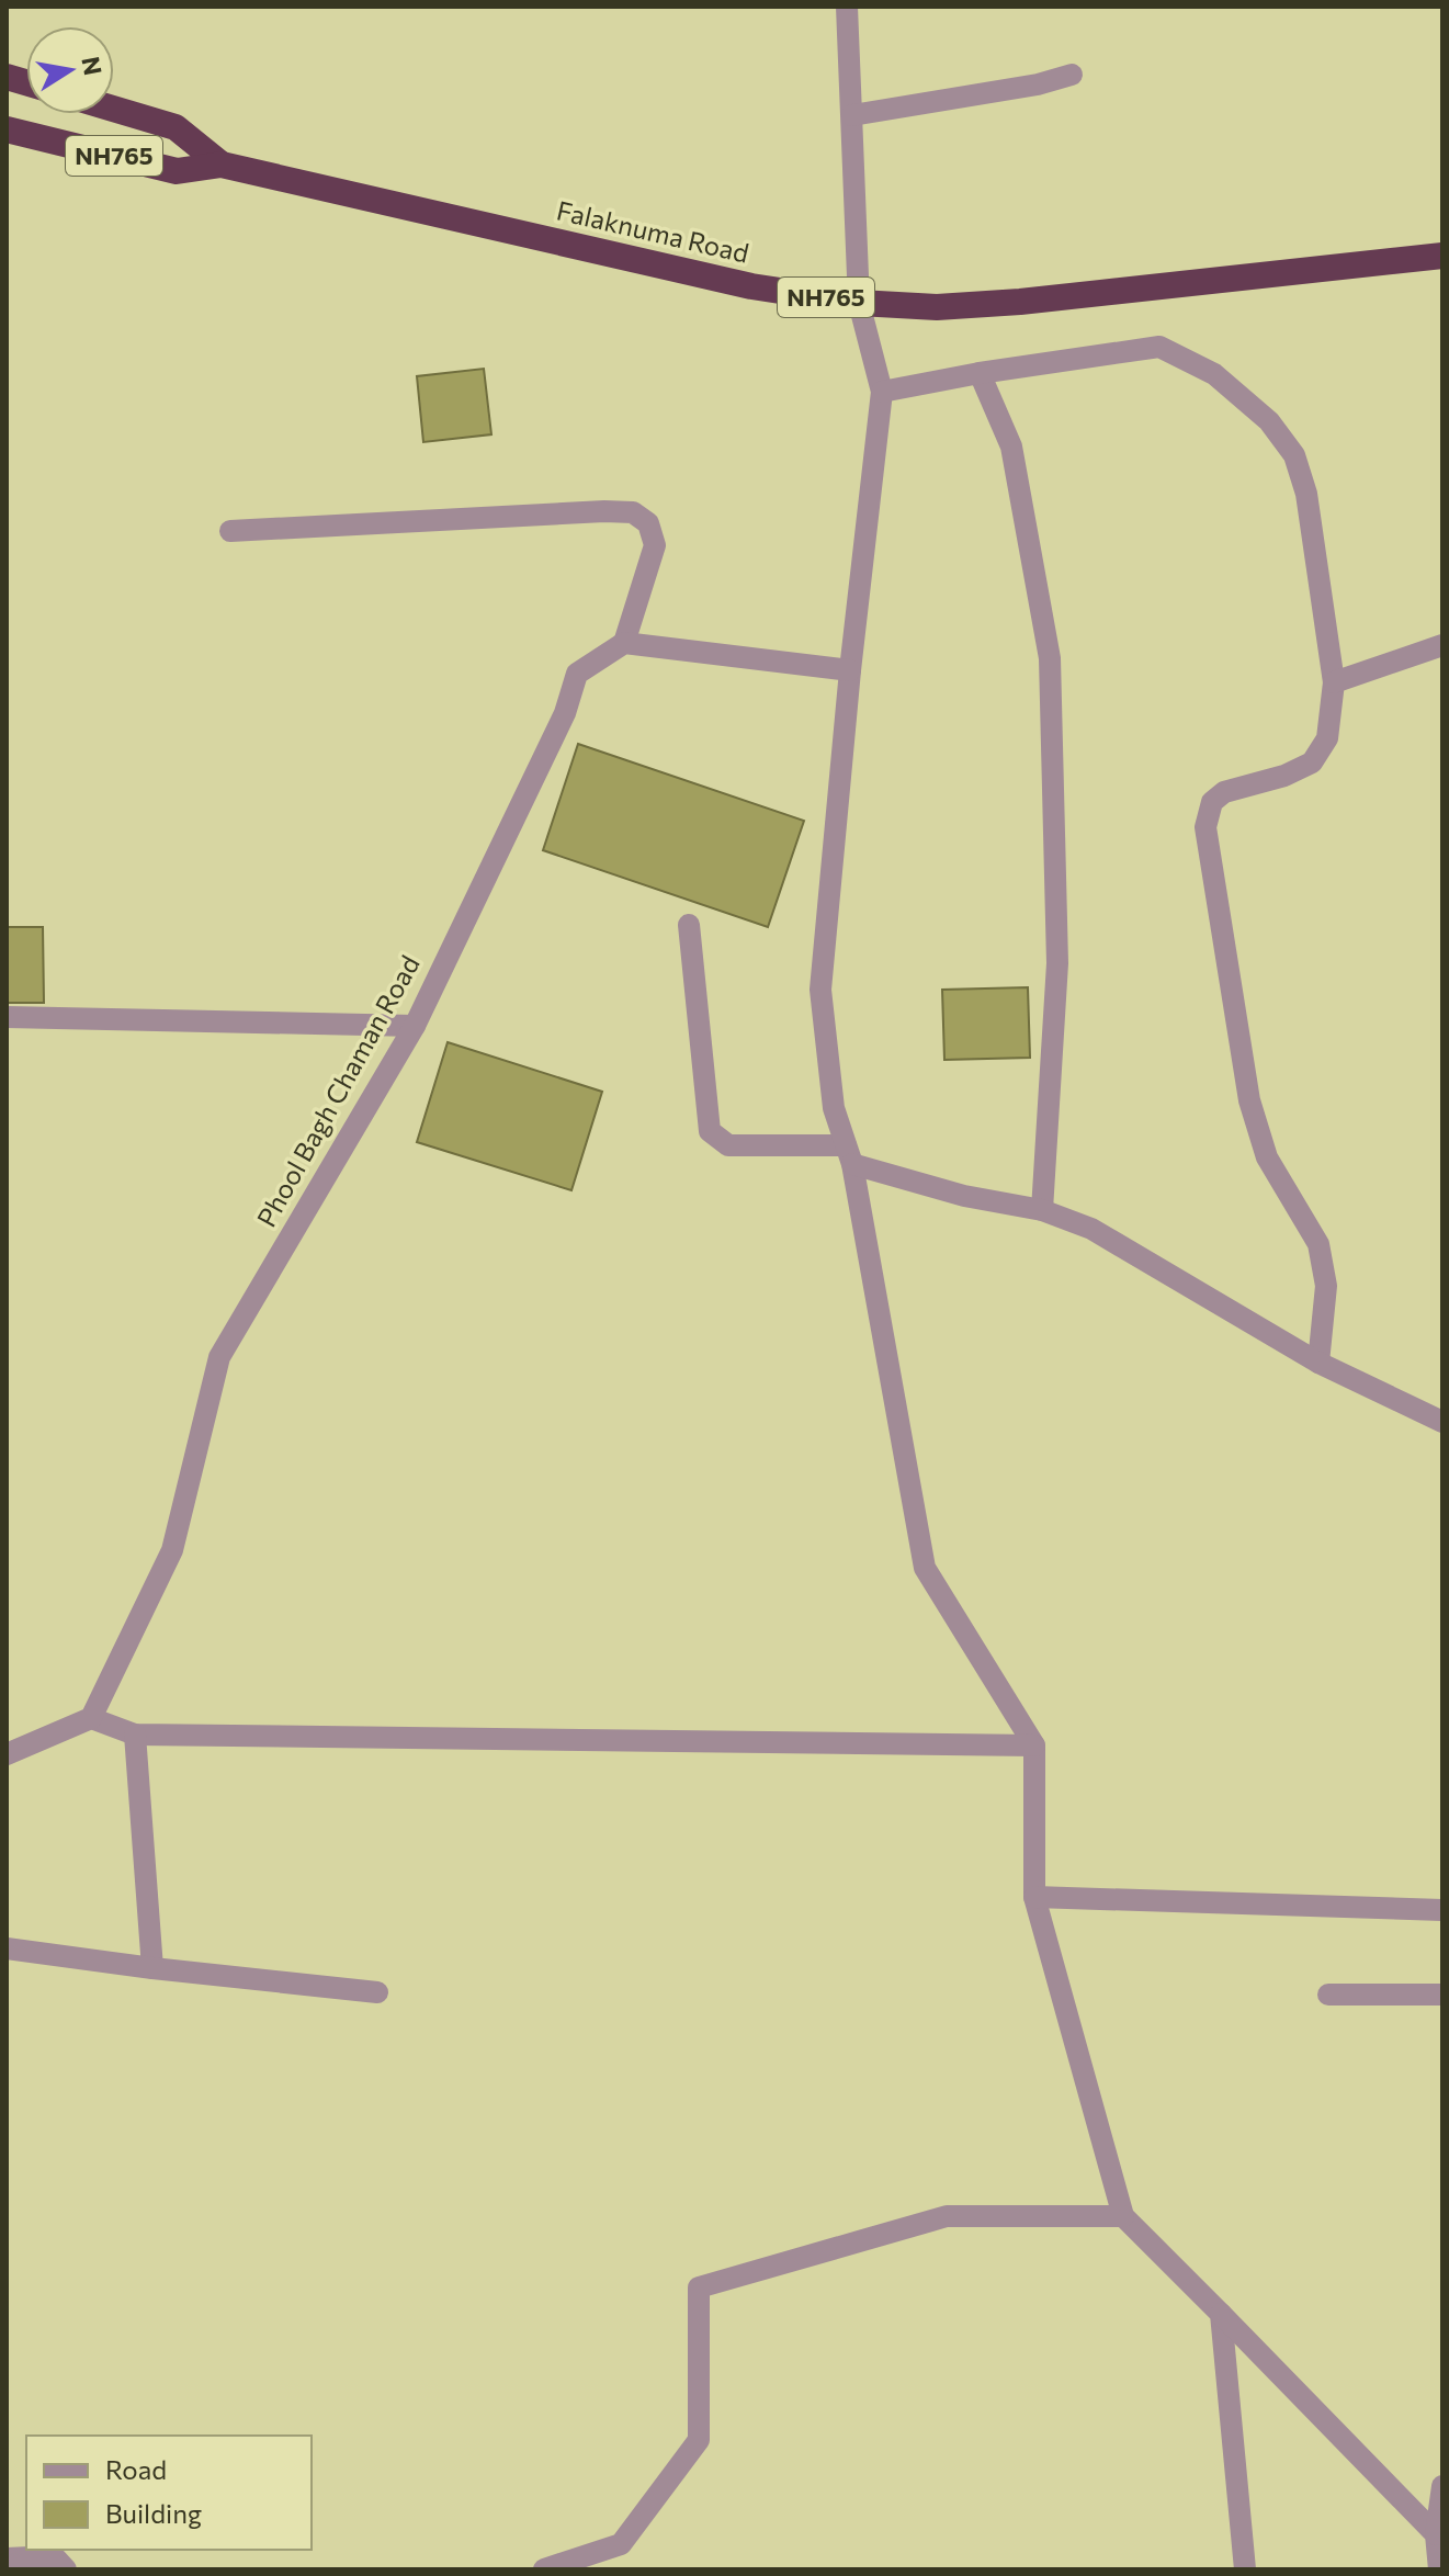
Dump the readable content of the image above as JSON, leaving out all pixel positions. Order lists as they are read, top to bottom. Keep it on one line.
{"streets":{"highway":["NH765","Falaknuma Road"],"street":["Phool Bagh Chaman Road"]},"legend":["Road","Building"],"north":"right"}
